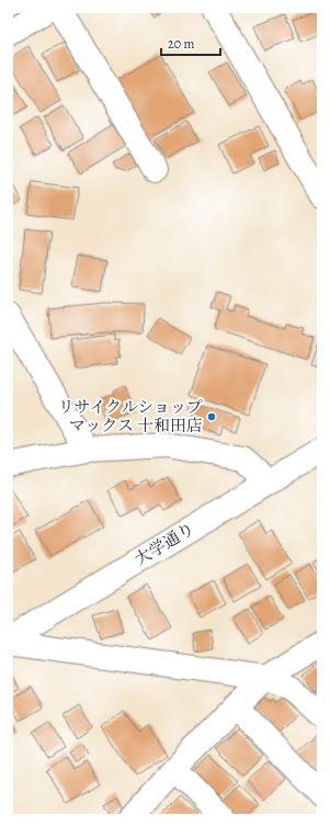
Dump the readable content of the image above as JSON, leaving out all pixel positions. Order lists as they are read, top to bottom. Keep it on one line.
{"streets":{"street":["大学通り"]},"places":["リサイクルショップ マックス 十和田店"],"scale_bar":"20 m"}
